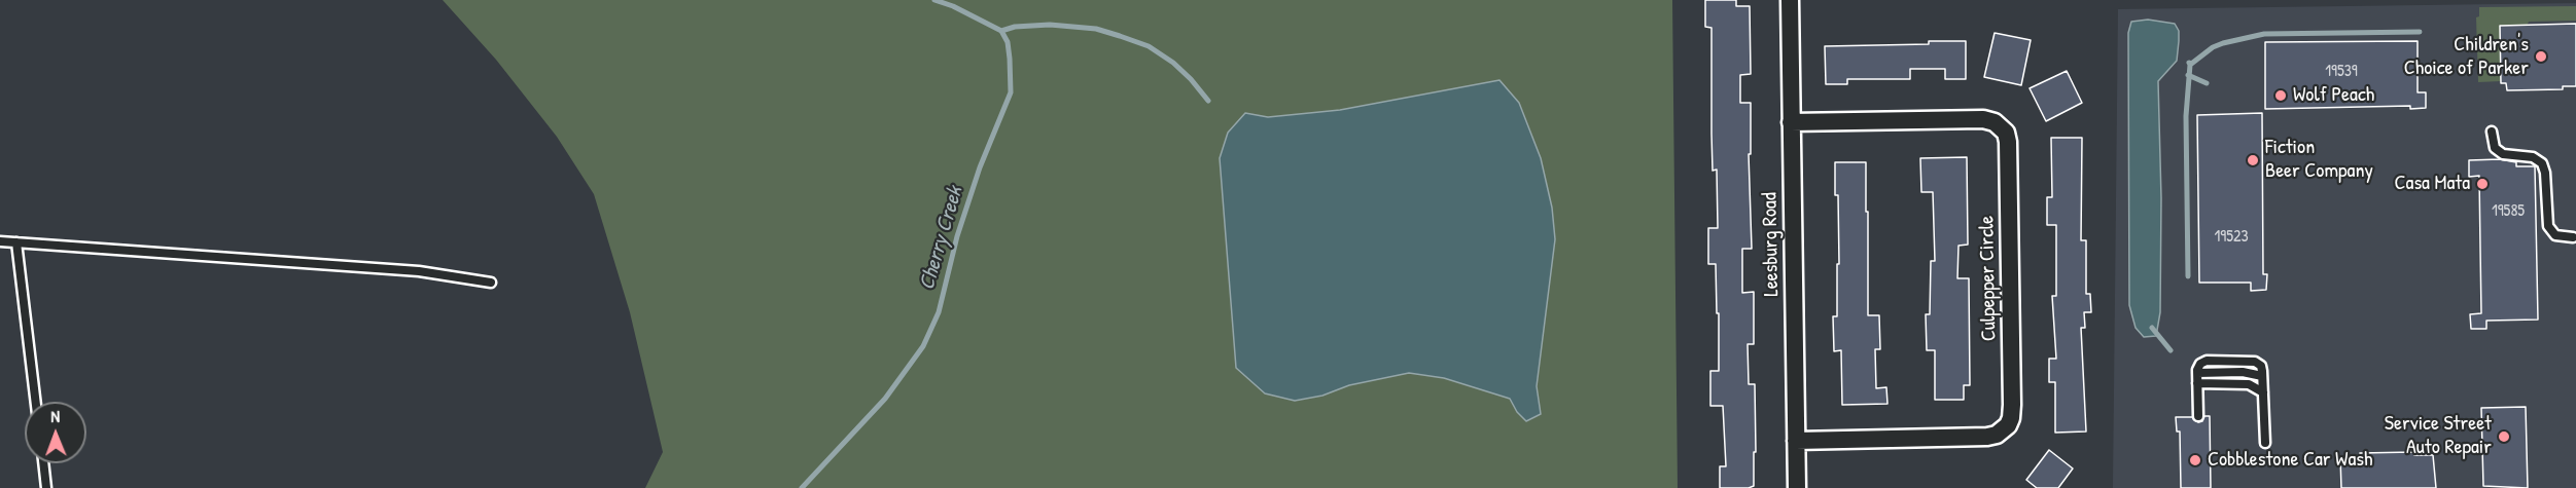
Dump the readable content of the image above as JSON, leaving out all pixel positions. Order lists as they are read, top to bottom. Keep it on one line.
{"streets":{"street":["Leesburg Road","Culpepper Circle"]},"crossings":[["Leesburg Road","Culpepper Circle"]],"water":["Cherry Creek"],"places":["Children's Choice of Parker","Wolf Peach","Fiction Beer Company","Casa Mata","Service Street Auto Repair","Cobblestone Car Wash"],"house_numbers":["19539","19585","19523"],"north":"top"}
